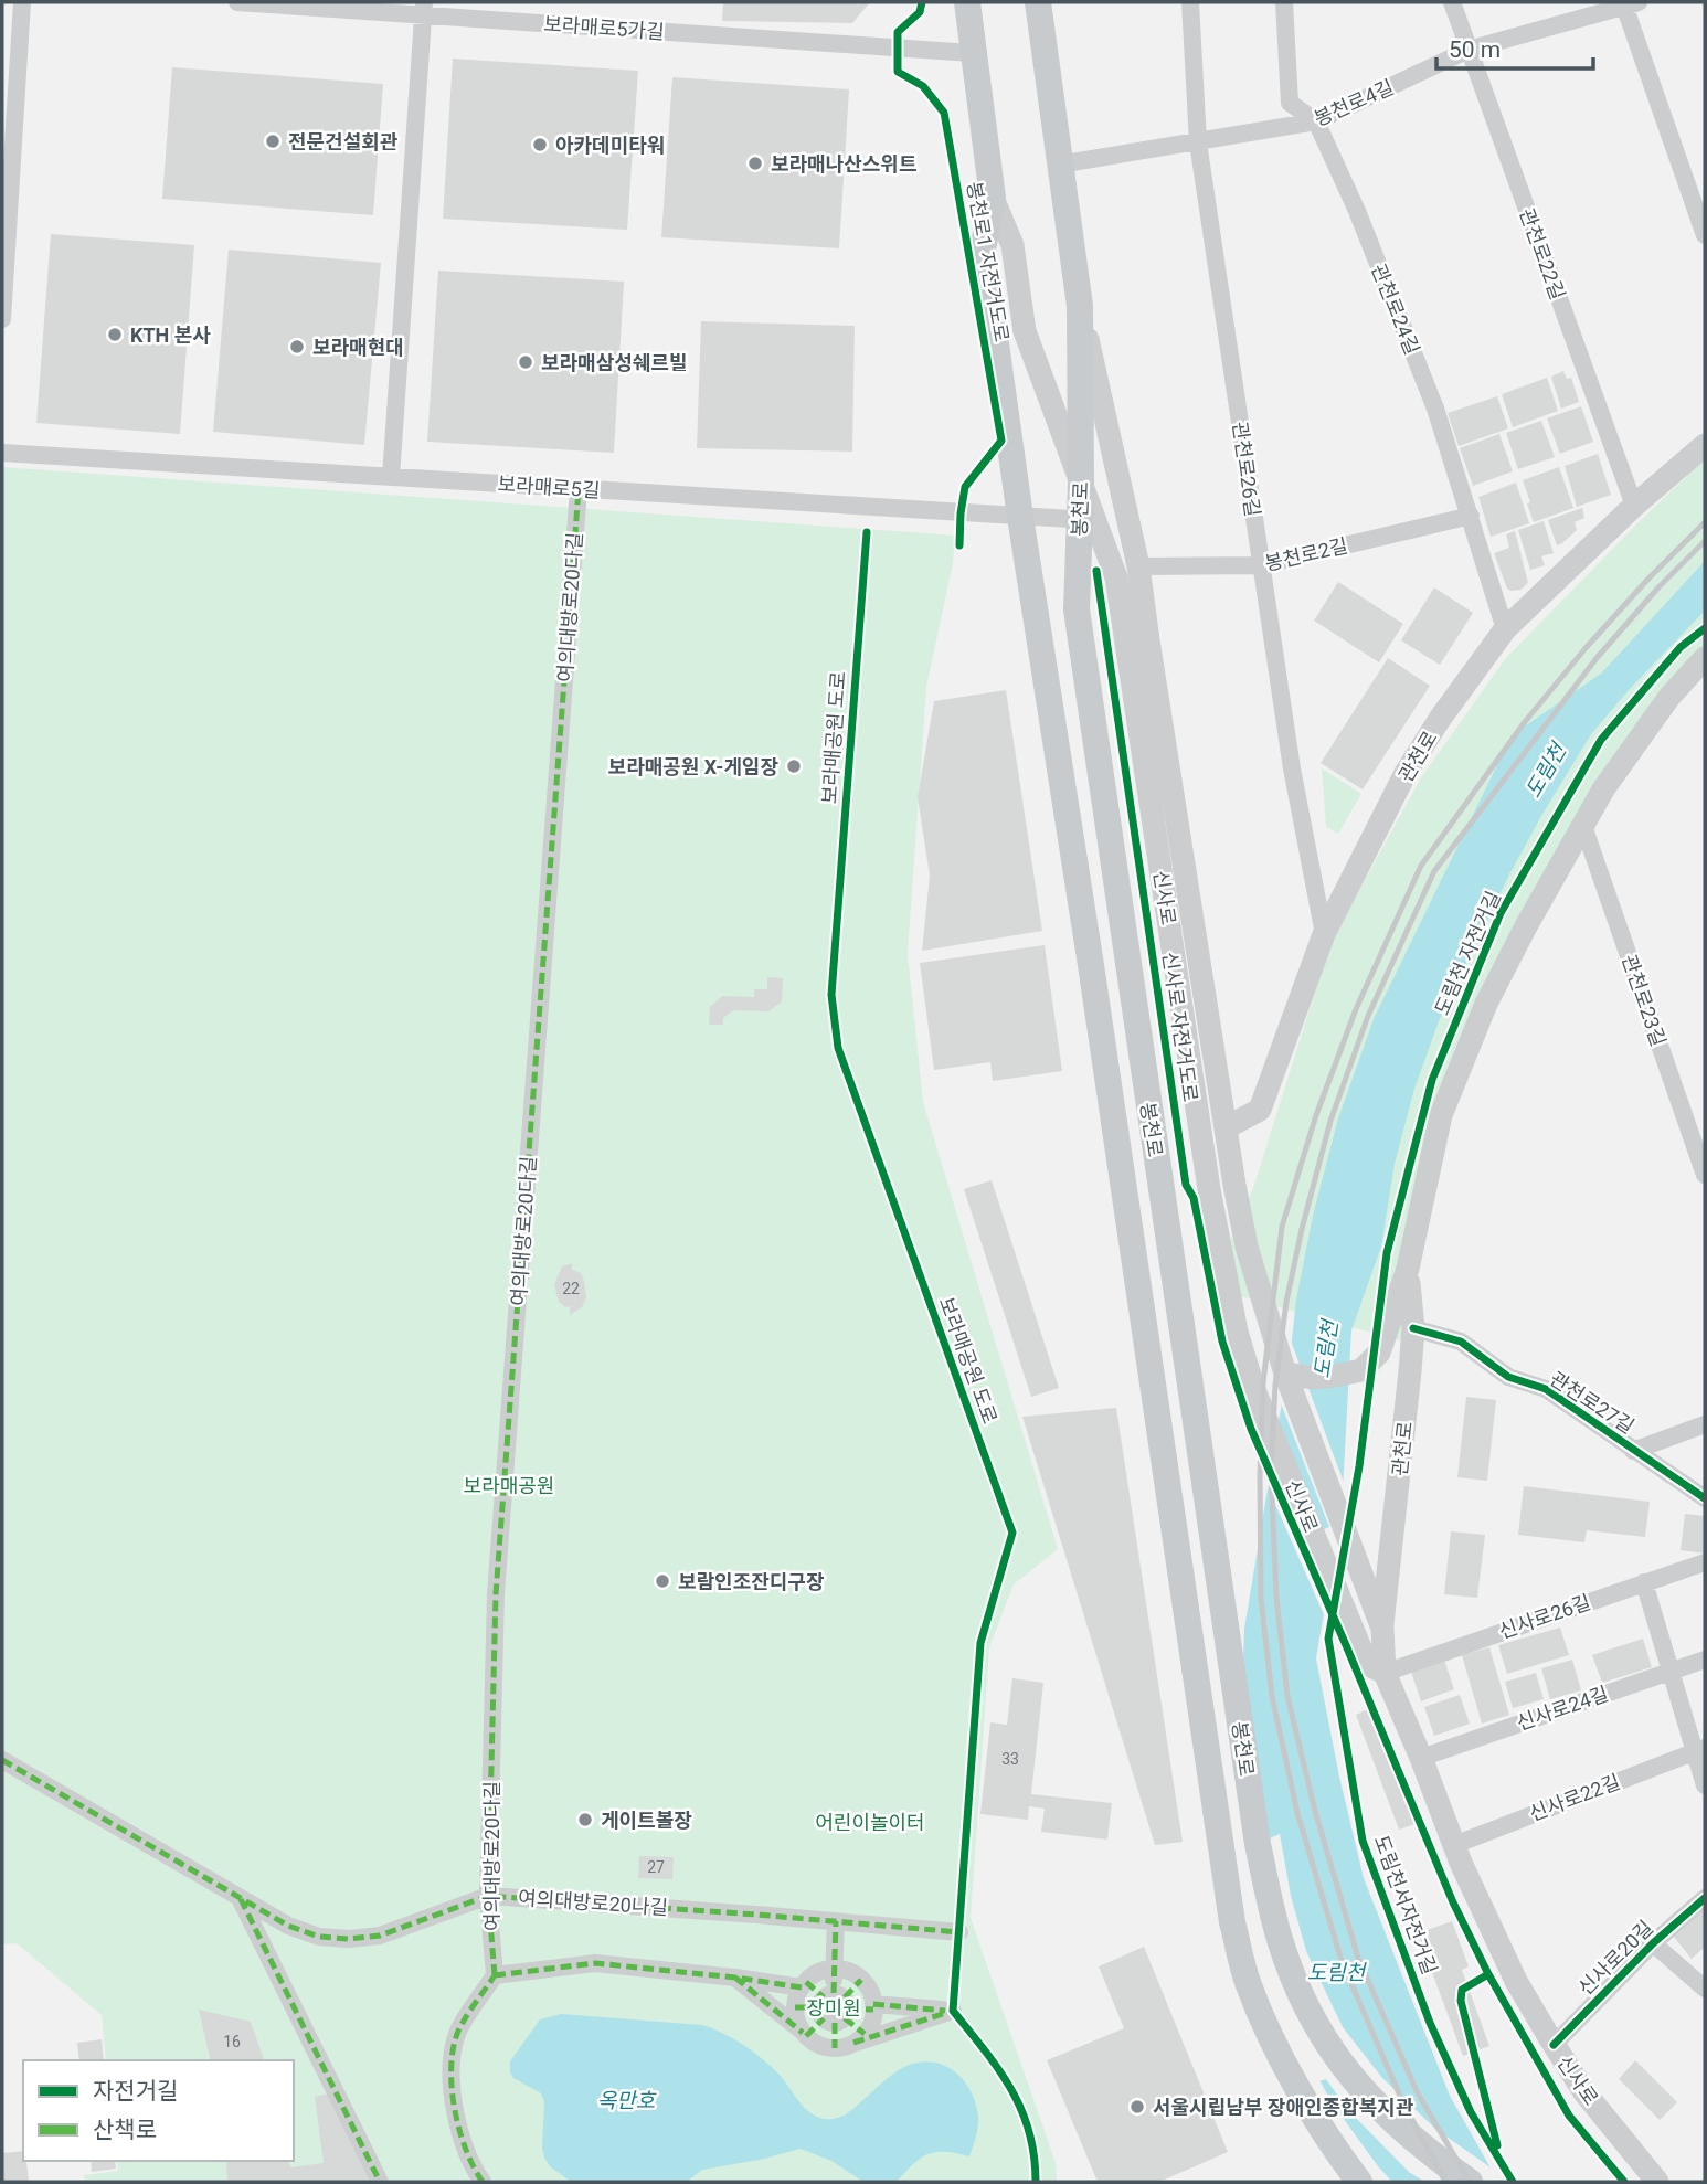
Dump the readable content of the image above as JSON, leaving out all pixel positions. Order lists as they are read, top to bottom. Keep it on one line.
{"streets":{"main road":["봉천로","관천로","신사로"],"street":["보라매로5가길","봉천로4길","관천로22길","관천로24길","관천로26길","보라매로5길","봉천로2길","여의대방로20다길","관천로23길","관천로27길","신사로26길","신사로24길","신사로22길","여의대방로20나길","신사로20길"],"cycle path":["봉천로1 자전거도로","보라매공원 도로","도림천 자전거길","신사로 자전거도로"]},"crossings":[["보라매로5가길","봉천로"],["봉천로4길","관천로22길"],["봉천로4길","관천로24길"],["봉천로4길","관천로26길"],["봉천로4길","봉천로"],["관천로22길","관천로"],["관천로24길","봉천로2길"],["관천로24길","관천로"],["관천로26길","봉천로2길"],["관천로26길","관천로"],["보라매로5길","봉천로"],["보라매로5길","여의대방로20다길"],["보라매로5길","신사로"],["봉천로","신사로"],["봉천로2길","신사로"],["여의대방로20다길","여의대방로20나길"],["관천로","신사로"],["관천로","관천로23길"],["관천로","관천로27길"],["신사로","신사로26길"],["신사로","신사로24길"],["신사로","신사로22길"],["신사로","신사로20길"]],"water":["도림천","옥만호"],"parks":["보라매공원","어린이놀이터","장미원"],"places":["전문건설회관","아카데미타워","보라매나산스위트","KTH 본사","보라매현대","보라매삼성쉐르빌","보라매공원 X-게임장","보람인조잔디구장","게이트볼장","서울시립남부 장애인종합복지관"],"house_numbers":["22","33","27","16"],"legend":["자전거길","산책로"],"scale_bar":"50 m"}
